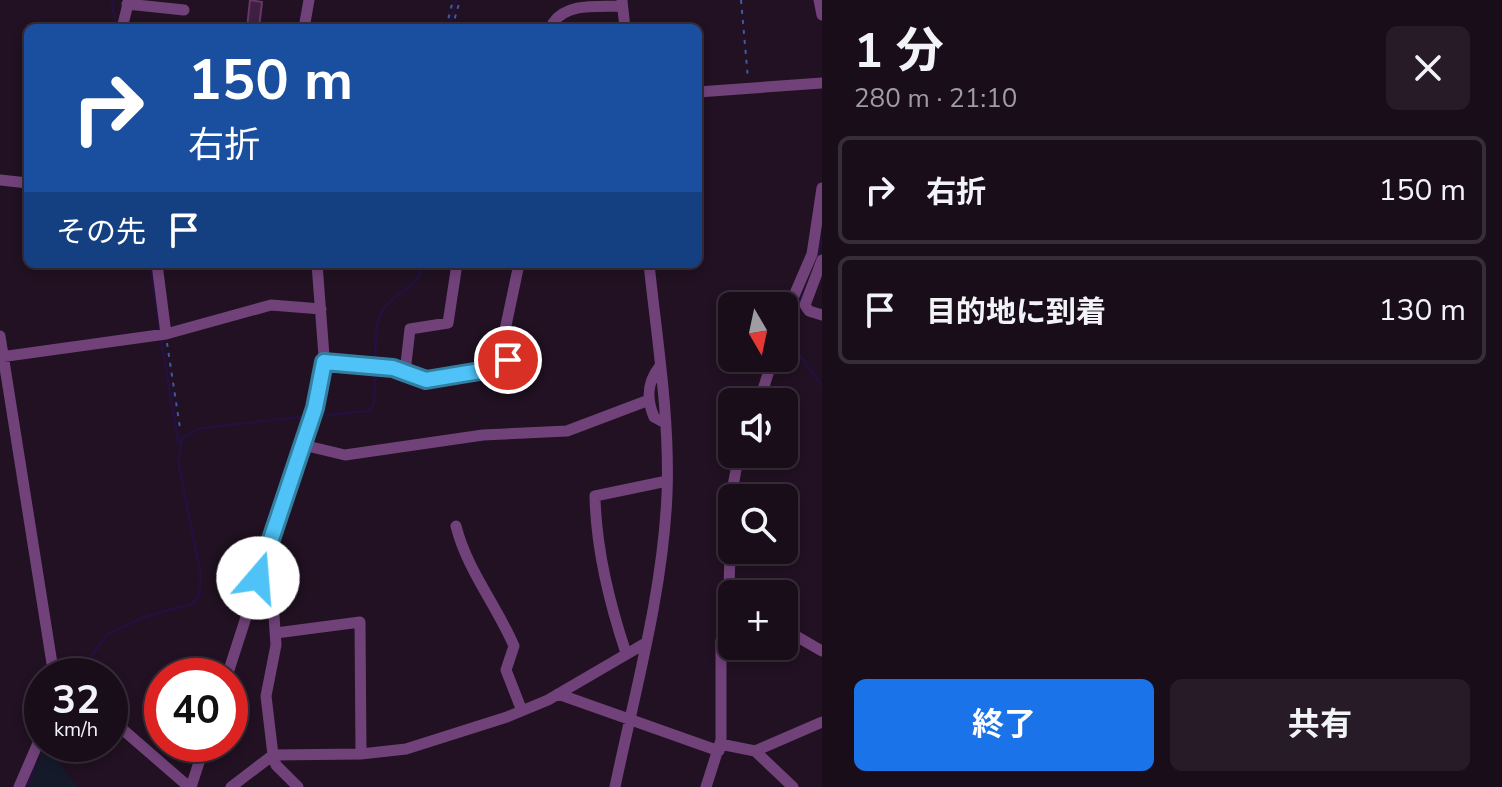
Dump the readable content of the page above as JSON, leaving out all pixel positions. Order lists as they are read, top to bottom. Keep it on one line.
{"north":"bottom","page":{"heading":["1 分","280 m · 21:10"],"turn":["150 m","右折"],"list":[{"name":"右折","value":"150 m"},{"name":"目的地に到着","value":"130 m"}],"then":"その先","map_buttons":"+","speed":"32 km/h","limit":"40","buttons":["終了","共有"]}}
